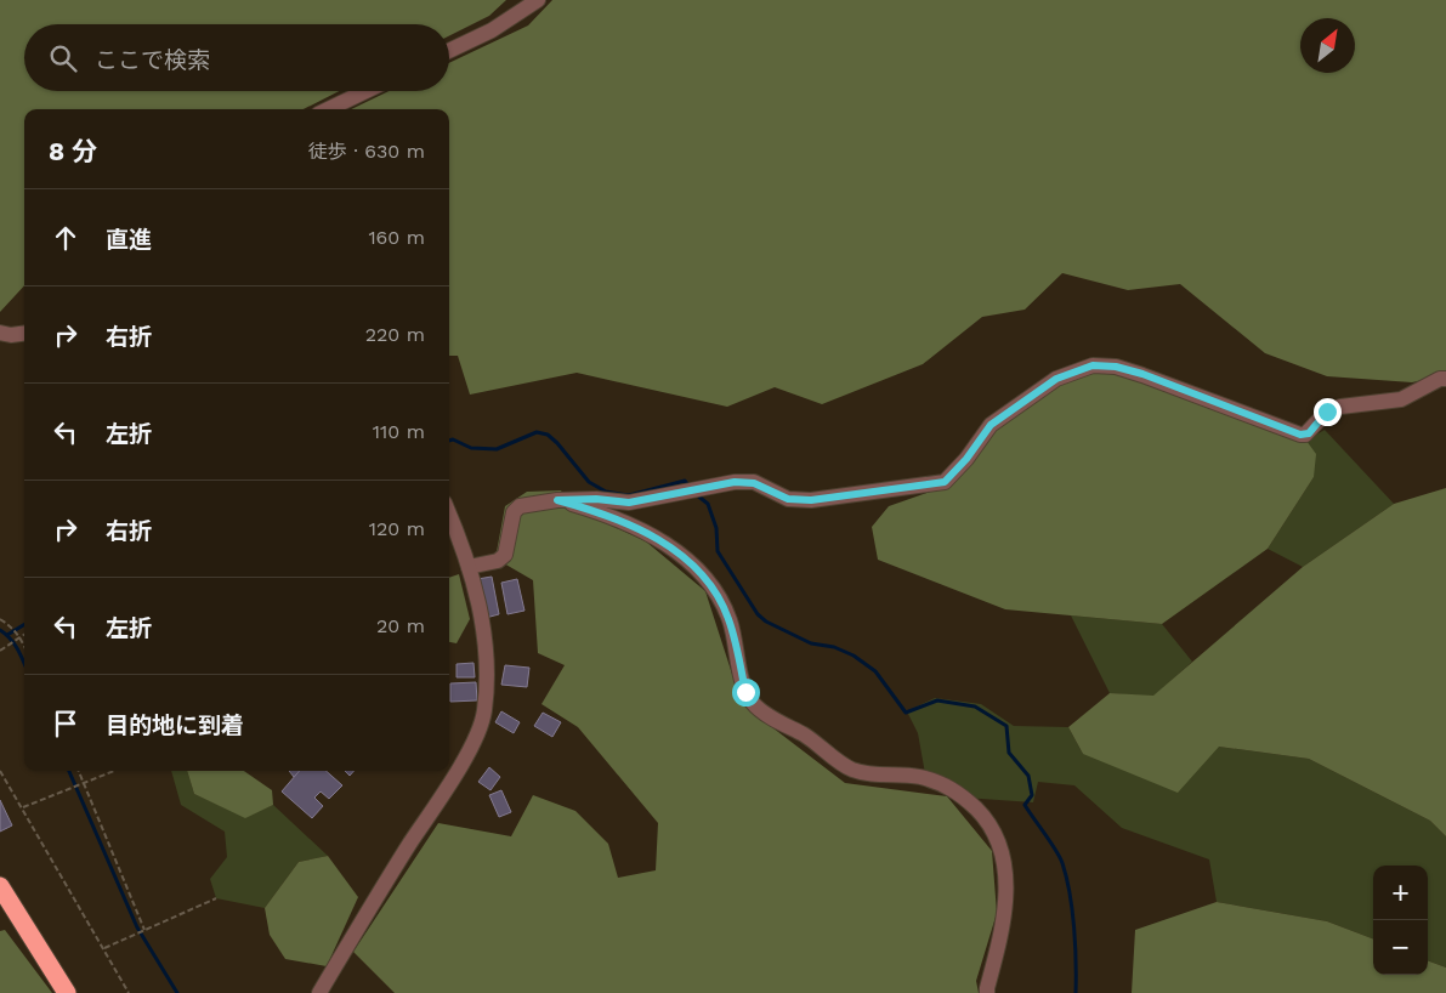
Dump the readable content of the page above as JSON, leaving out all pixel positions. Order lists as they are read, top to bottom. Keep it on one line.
{"north":"top right","page":{"search":"ここで検索","heading":["8 分","徒歩 · 630 m"],"list":[["直進","160 m"],["右折","220 m"],["左折","110 m"],["右折","120 m"],["左折","20 m"],"目的地に到着"],"map_buttons":["+","−"]}}
